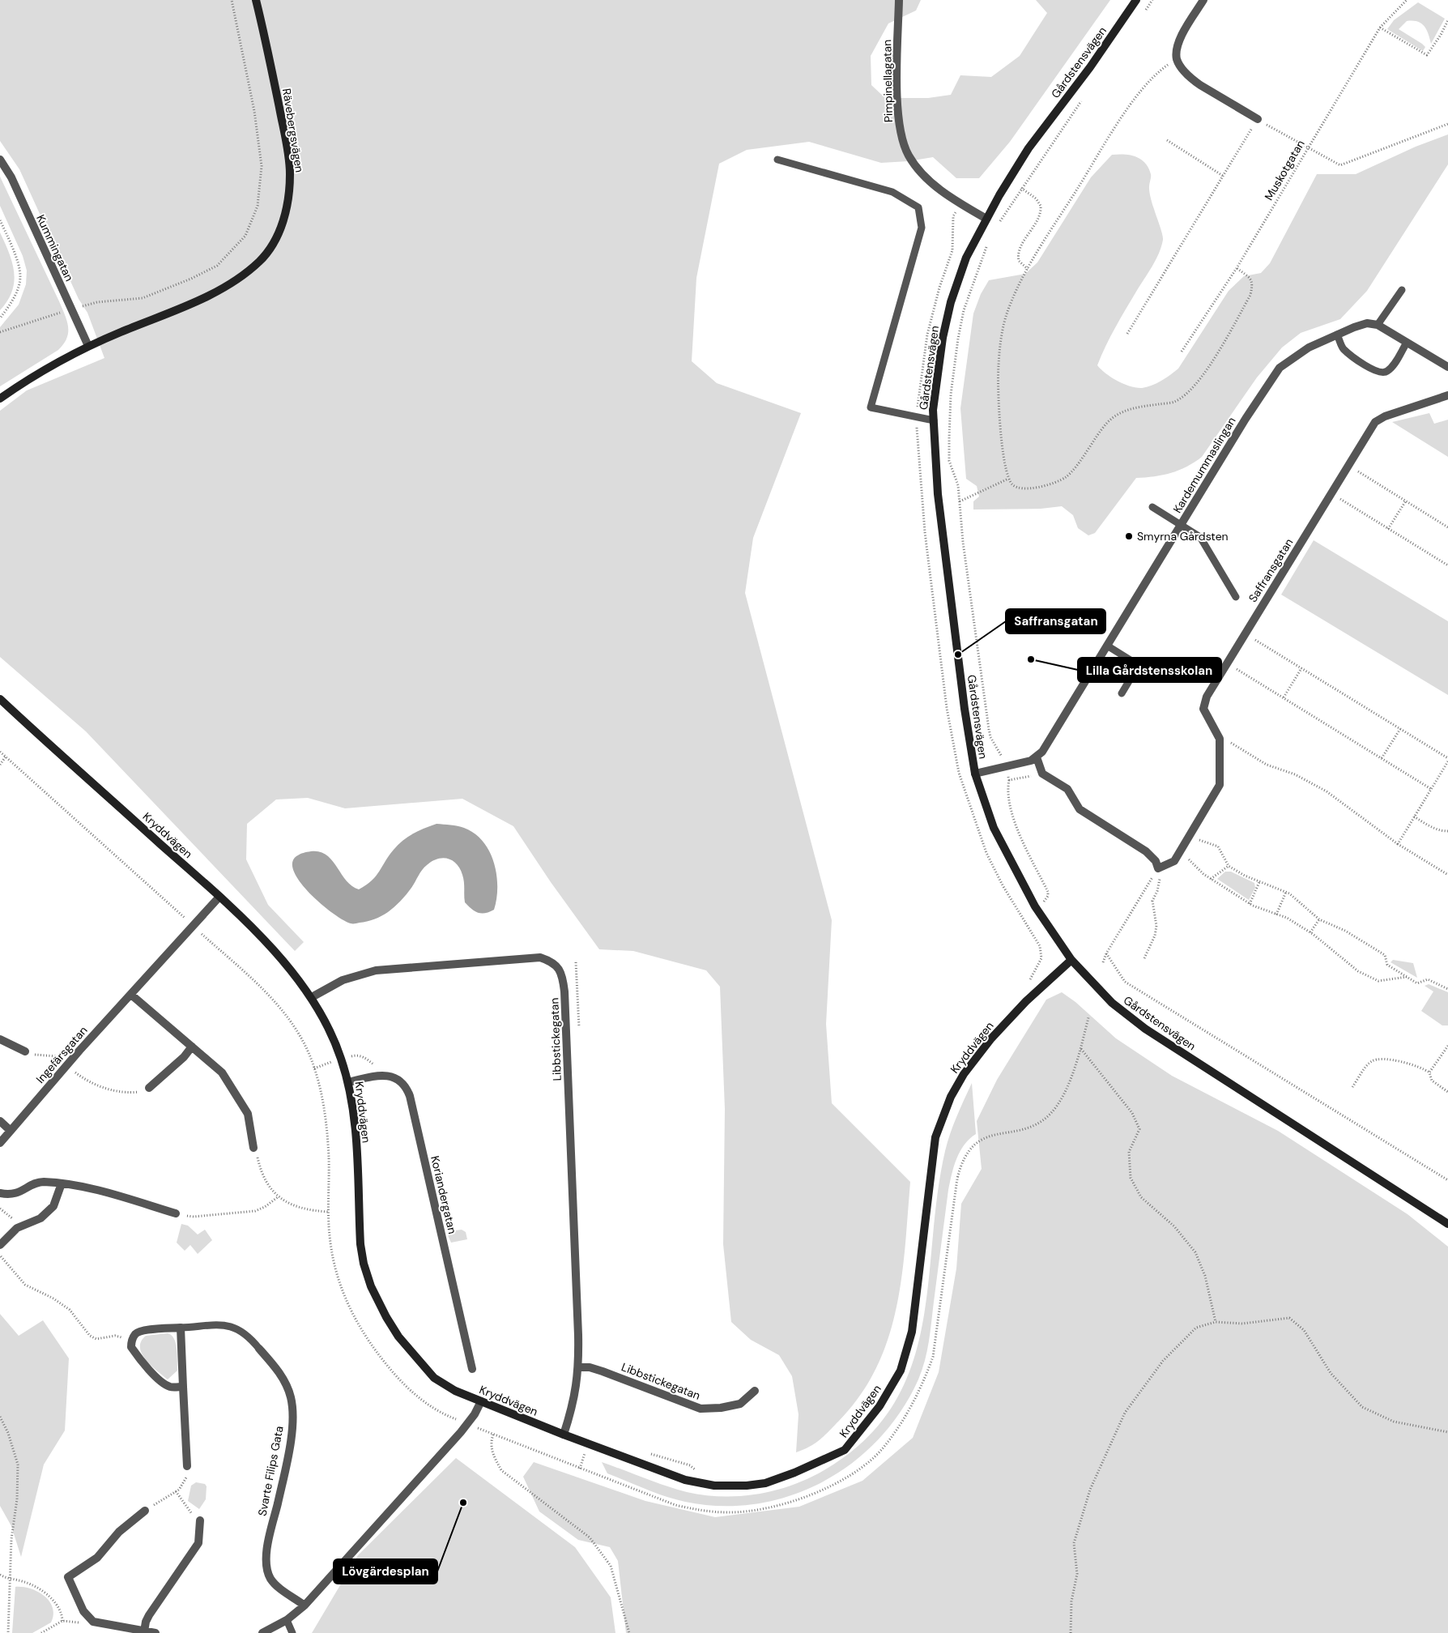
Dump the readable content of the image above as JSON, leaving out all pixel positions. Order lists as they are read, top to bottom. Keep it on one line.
{"streets":{"street":["Gårdstensvägen","Pimpinellagatan","Rävebergsvägen","Kummingatan","Kardemummaslingan","Saffransgatan","Kryddvägen","Libbstickegatan","Ingefärsgatan","Koriandergatan","Svarte Filips Gata"],"path":["Muskotgatan"]},"crossings":[["Gårdstensvägen","Pimpinellagatan"],["Gårdstensvägen","Kryddvägen"],["Rävebergsvägen","Kummingatan"],["Kryddvägen","Libbstickegatan"],["Kryddvägen","Ingefärsgatan"],["Kryddvägen","Koriandergatan"]],"places":["Smyrna Gårdsten","Saffransgatan","Lilla Gårdstensskolan","Lövgärdesplan"]}
